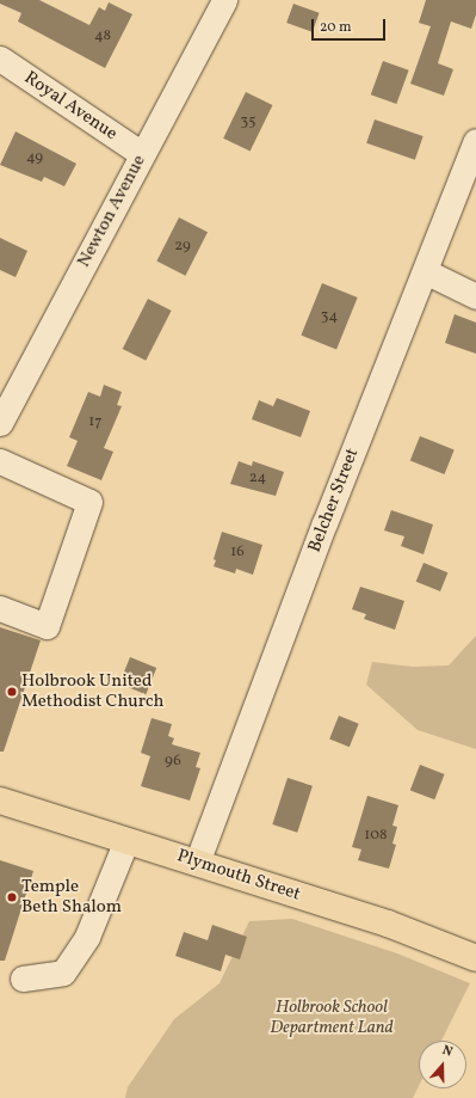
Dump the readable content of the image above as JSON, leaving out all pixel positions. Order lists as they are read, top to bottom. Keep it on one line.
{"streets":{"main road":["Plymouth Street"],"street":["Royal Avenue","Newton Avenue","Belcher Street"]},"crossings":[["Royal Avenue","Newton Avenue"],["Belcher Street","Plymouth Street"]],"parks":["Holbrook School Department Land"],"places":["Holbrook United Methodist Church","Temple Beth Shalom"],"house_numbers":["48","35","49","29","34","17","24","16","96","108"],"scale_bar":"20 m","north":"top"}
